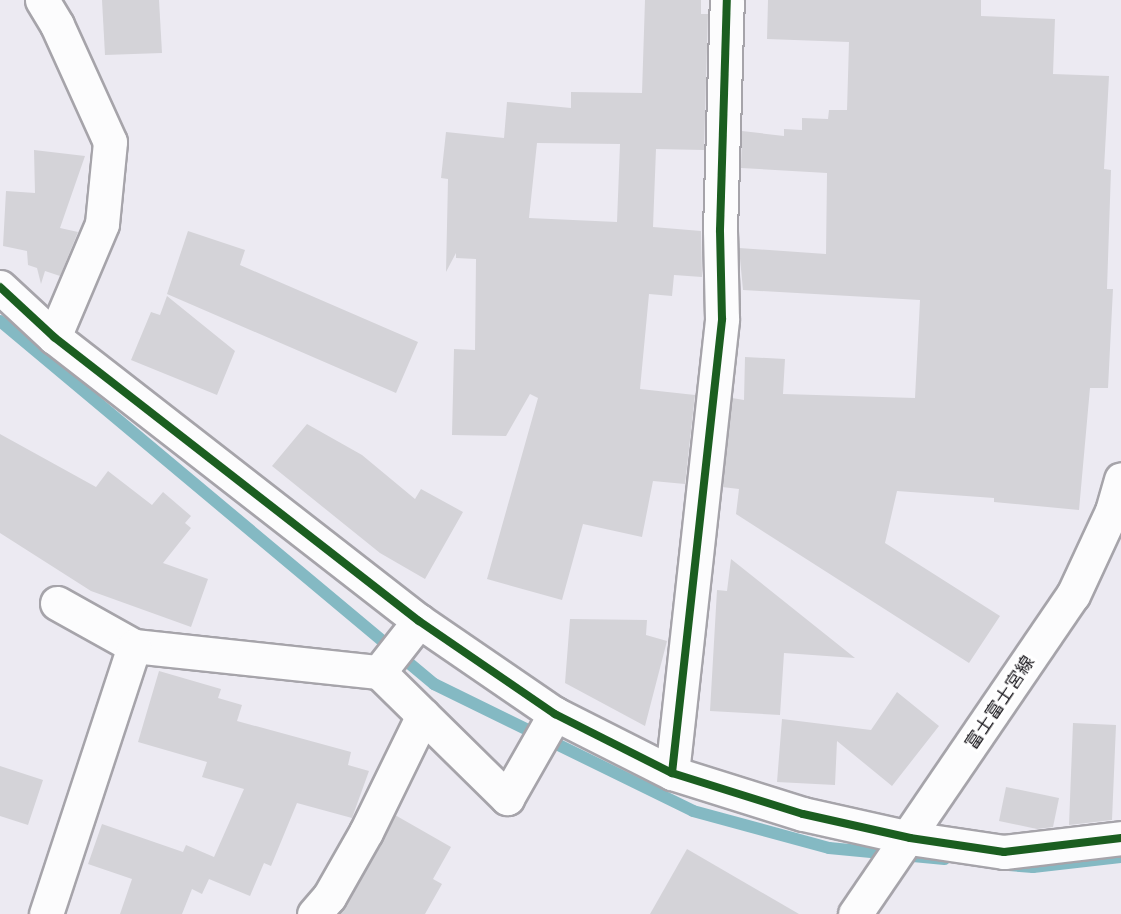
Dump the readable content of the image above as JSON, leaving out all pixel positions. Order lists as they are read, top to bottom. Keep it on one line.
{"streets":{"street":["富士富士宮線"]}}
